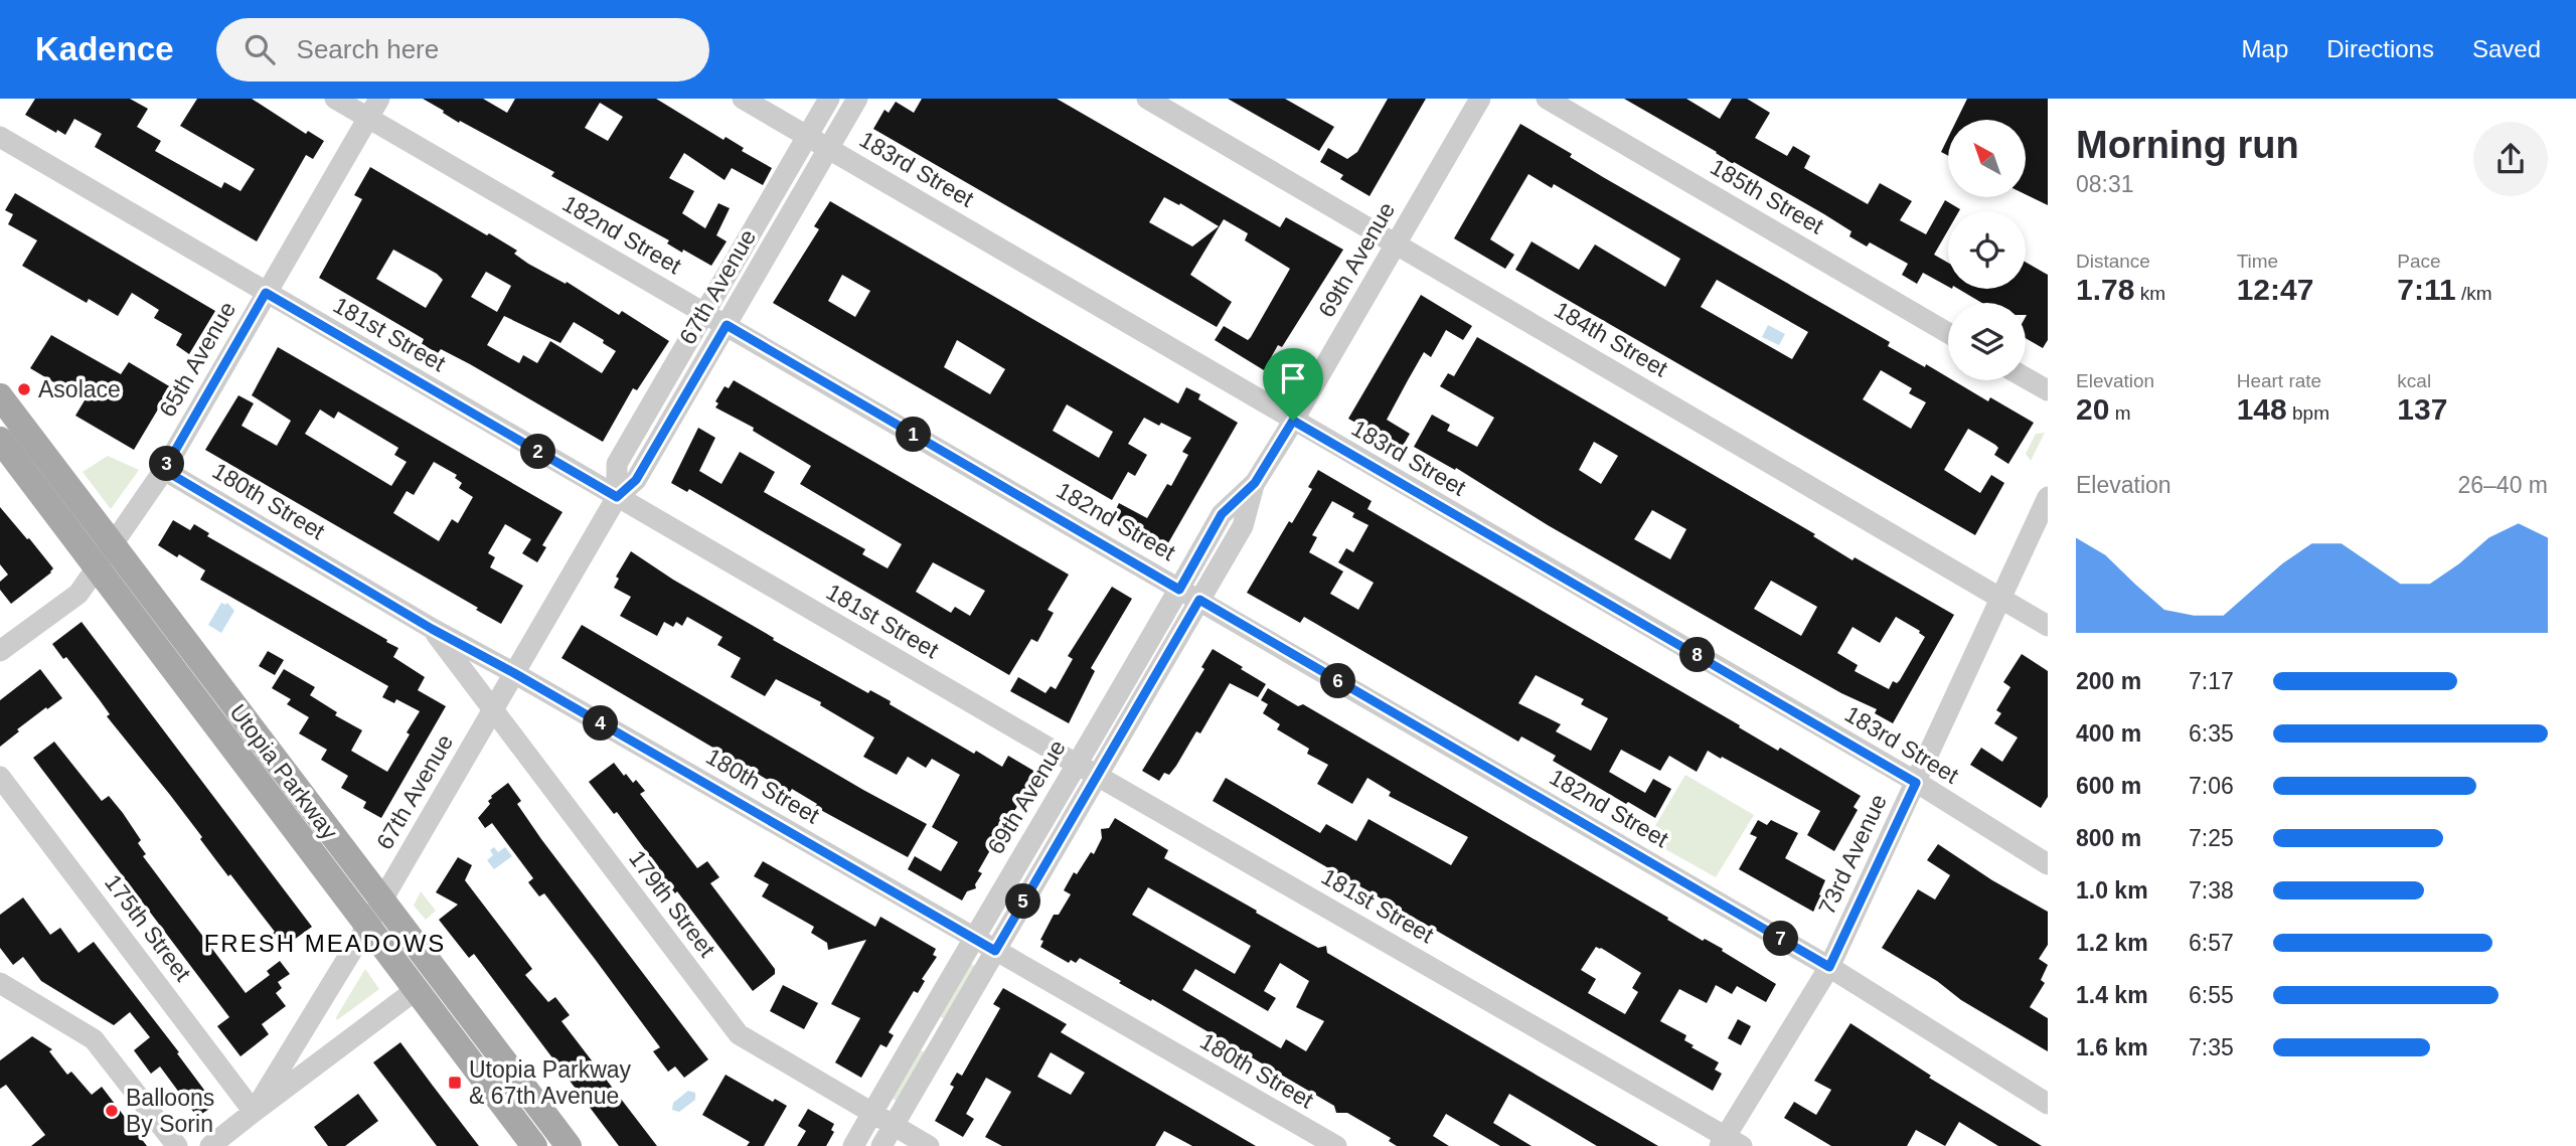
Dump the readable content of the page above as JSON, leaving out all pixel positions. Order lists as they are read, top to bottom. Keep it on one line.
{"streets":{"main road":["Utopia Parkway"],"street":["183rd Street","185th Street","182nd Street","69th Avenue","67th Avenue","181st Street","184th Street","65th Avenue","180th Street","73rd Avenue","179th Street","175th Street"]},"crossings":[["183rd Street","69th Avenue"],["183rd Street","67th Avenue"],["183rd Street","73rd Avenue"],["182nd Street","69th Avenue"],["182nd Street","67th Avenue"],["182nd Street","65th Avenue"],["182nd Street","73rd Avenue"],["69th Avenue","181st Street"],["69th Avenue","184th Street"],["69th Avenue","180th Street"],["69th Avenue","179th Street"],["67th Avenue","181st Street"],["67th Avenue","180th Street"],["67th Avenue","Utopia Parkway"],["67th Avenue","179th Street"],["67th Avenue","175th Street"],["181st Street","65th Avenue"],["181st Street","73rd Avenue"],["184th Street","73rd Avenue"],["65th Avenue","180th Street"],["65th Avenue","Utopia Parkway"],["180th Street","179th Street"]],"districts":["FRESH MEADOWS"],"places":{"other":["Asolace","Balloons By Sorin"],"transit":["Utopia Parkway & 67th Avenue"]},"north":"top left","page":{"header":"Kadence","search":"Search here","nav":["Map","Directions","Saved"],"heading":["Morning run","08:31"],"stats":[["Distance","1.78 km"],["Time","12:47"],["Pace","7:11 /km"],["Elevation","20 m"],["Heart rate","148 bpm"],["kcal","137"]],"pins":["1","2","3","8","6","4","5","7"],"chart":["Elevation","26–40 m"],"list":[{"name":"200 m","note":"7:17"},{"name":"400 m","note":"6:35"},{"name":"600 m","note":"7:06"},{"name":"800 m","note":"7:25"},{"name":"1.0 km","note":"7:38"},{"name":"1.2 km","note":"6:57"},{"name":"1.4 km","note":"6:55"},{"name":"1.6 km","note":"7:35"}]}}
